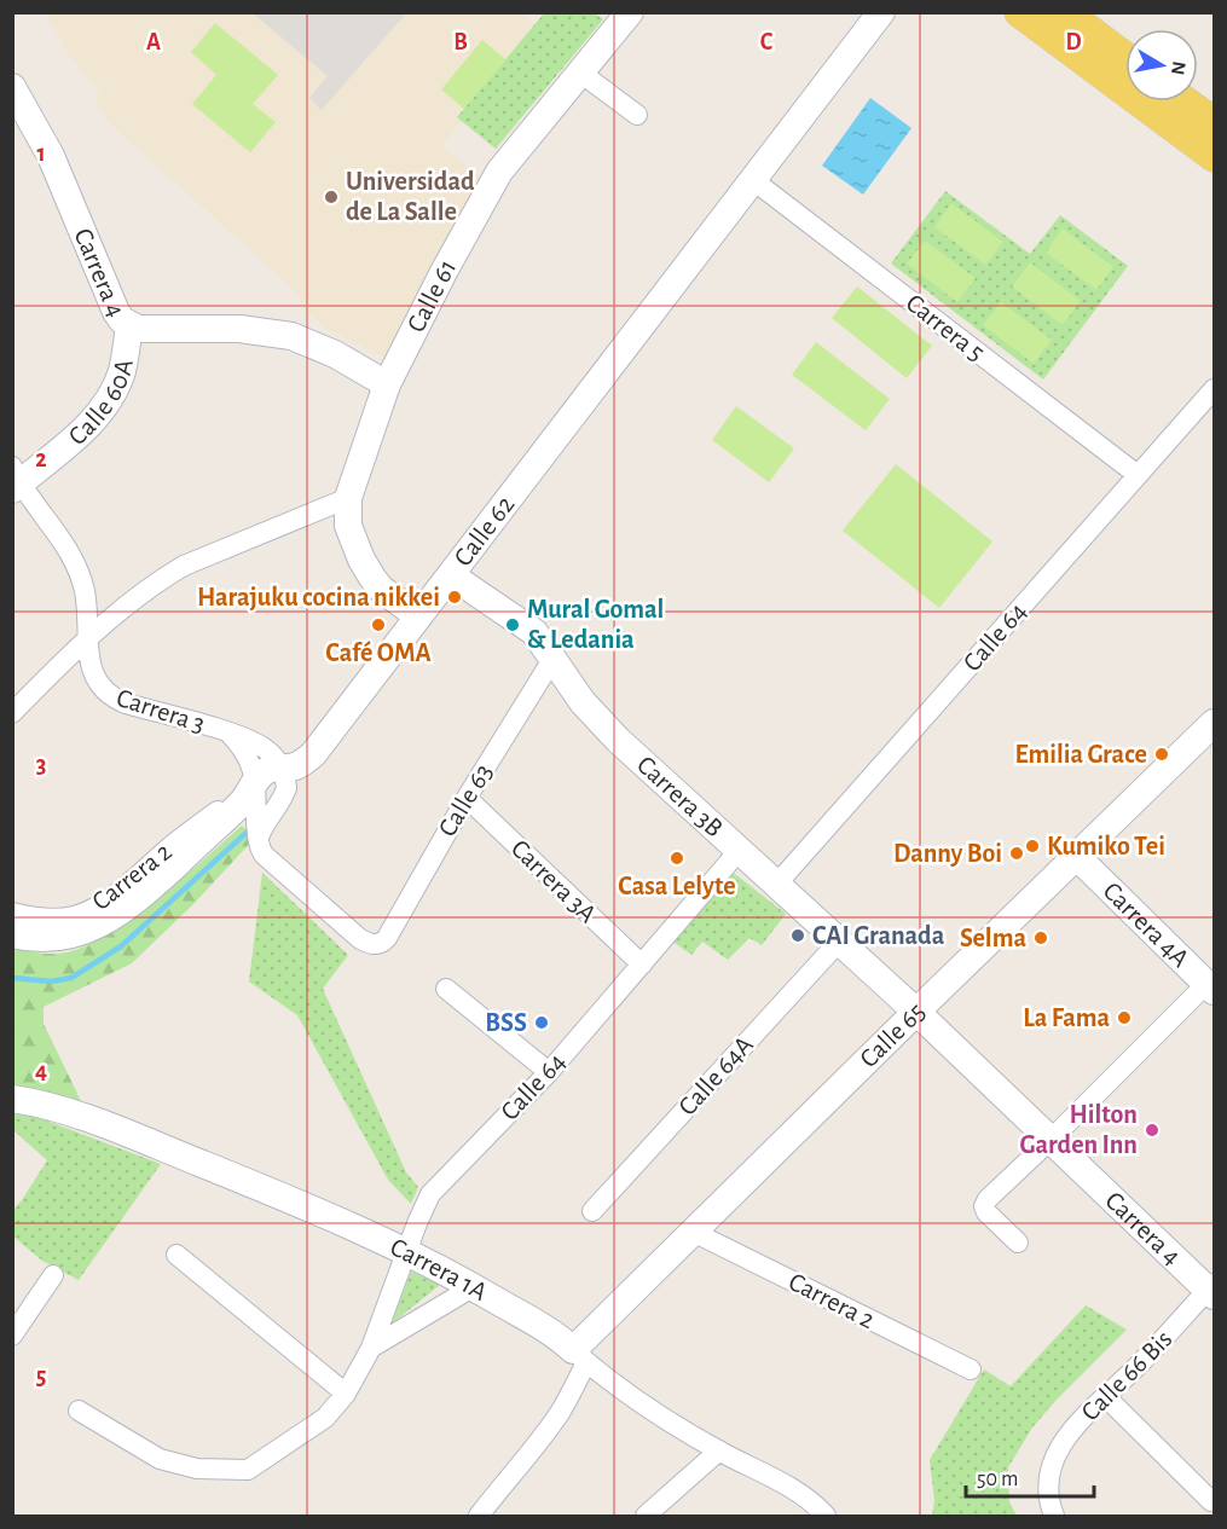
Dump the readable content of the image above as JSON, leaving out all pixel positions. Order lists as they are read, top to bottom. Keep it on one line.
{"streets":{"street":["Carrera 4","Calle 61","Carrera 5","Calle 60A","Calle 62","Calle 64","Carrera 3","Carrera 3B","Calle 63","Carrera 2","Carrera 3A","Carrera 4A","Calle 65","Calle 64A","Carrera 1A","Calle 66 Bis"]},"crossings":[["Carrera 4","Calle 61"],["Carrera 4","Calle 60A"],["Carrera 4","Carrera 3B"],["Carrera 4","Calle 65"],["Carrera 4","Calle 66 Bis"],["Calle 61","Calle 62"],["Carrera 5","Calle 62"],["Carrera 5","Calle 64"],["Calle 62","Carrera 3"],["Calle 62","Carrera 3B"],["Calle 62","Carrera 2"],["Calle 64","Carrera 3B"],["Calle 64","Carrera 3A"],["Calle 64","Carrera 1A"],["Carrera 3","Calle 63"],["Carrera 3","Carrera 2"],["Carrera 3B","Calle 63"],["Carrera 3B","Calle 65"],["Carrera 3B","Calle 64A"],["Calle 63","Carrera 3A"],["Carrera 2","Calle 65"],["Carrera 4A","Calle 65"],["Calle 65","Carrera 1A"]],"places":["Universidad de La Salle","Harajuku cocina nikkei","Café OMA","Mural Gomal & Ledania","Emilia Grace","Kumiko Tei","Danny Boi","Casa Lelyte","CAI Granada","Selma","La Fama","BSS","Hilton Garden Inn"],"scale_bar":"50 m","north":"right","grid":{"columns":["A","B","C","D"],"rows":["1","2","3","4","5"]}}
